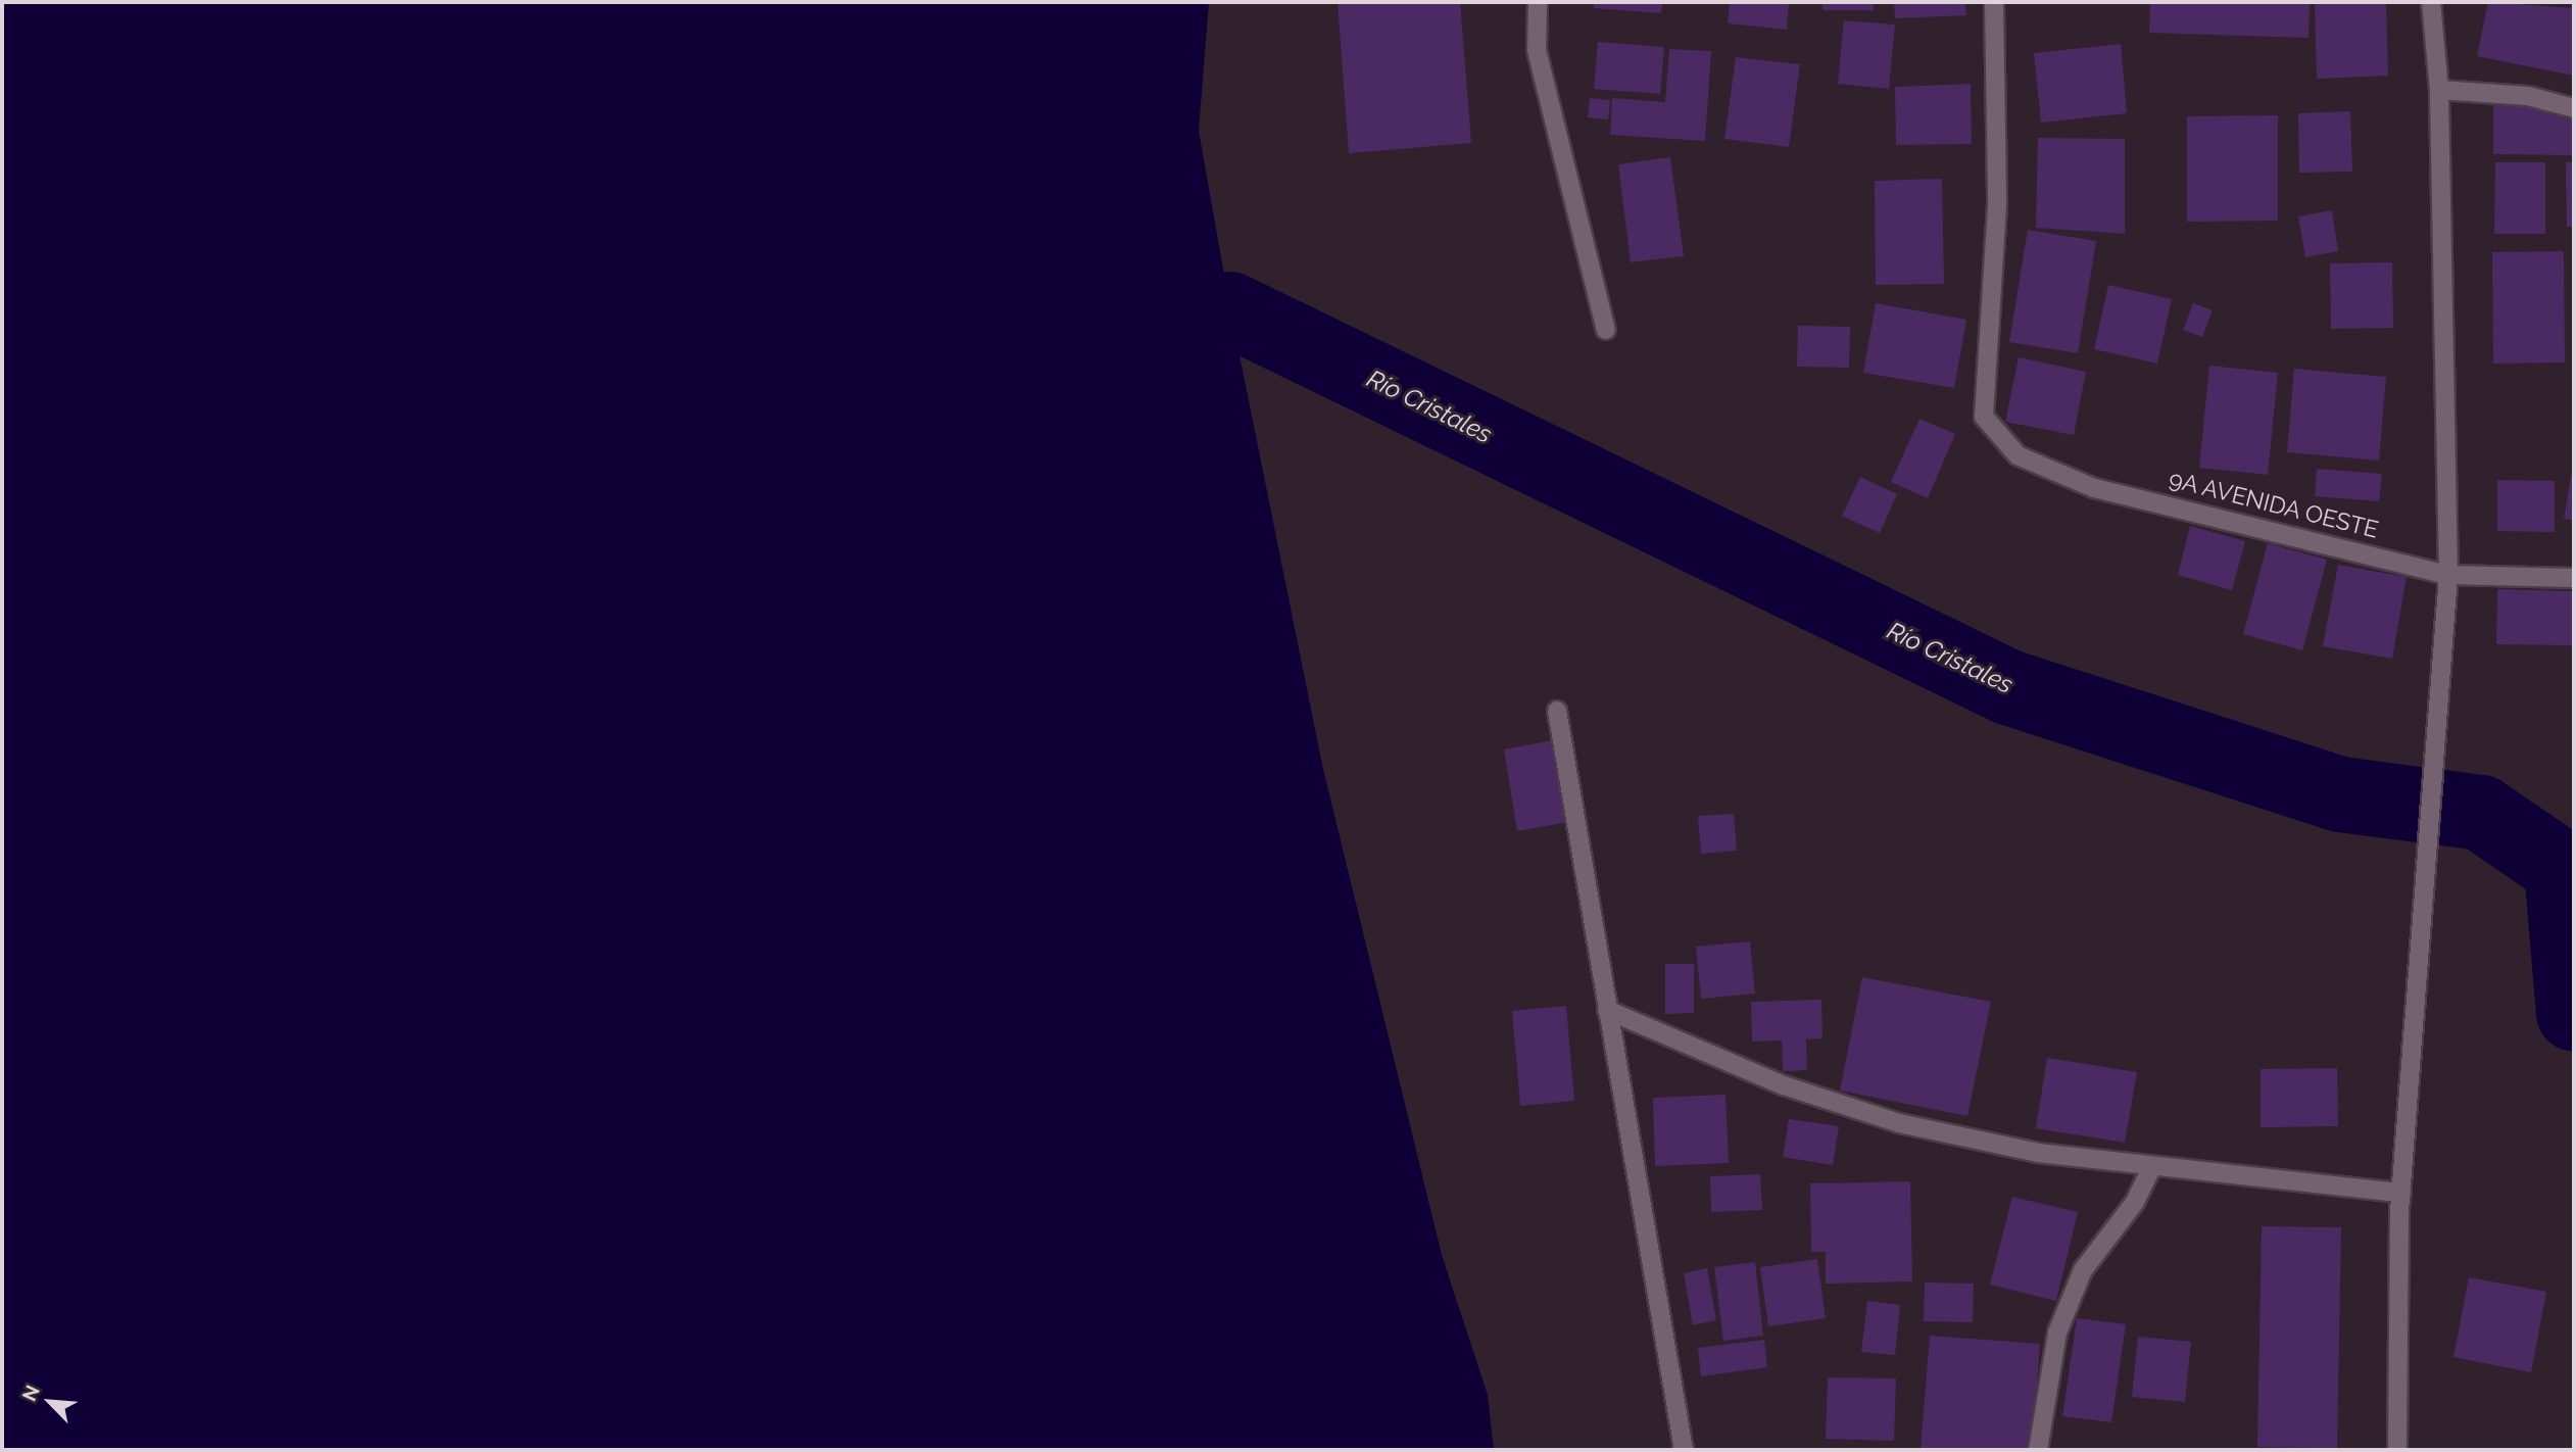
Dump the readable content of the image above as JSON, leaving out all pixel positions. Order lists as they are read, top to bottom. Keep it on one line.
{"streets":{"street":["9A AVENIDA OESTE"]},"water":["Río Cristales"],"north":"top left"}
